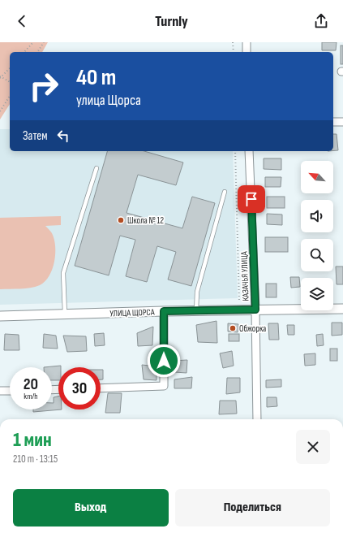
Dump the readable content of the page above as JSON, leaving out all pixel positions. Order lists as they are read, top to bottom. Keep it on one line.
{"streets":{"street":["КАЗАЧЬЯ УЛИЦА","УЛИЦА ЩОРСА"]},"crossings":[["КАЗАЧЬЯ УЛИЦА","УЛИЦА ЩОРСА"]],"places":["Школа № 12","Обжорка"],"north":"top left","page":{"header":"Turnly","turn":["40 m","улица Щорса"],"then":"Затем","speed":"20 km/h","limit":"30","heading":["1 мин","210 m · 13:15"],"buttons":["Выход","Поделиться"]}}
